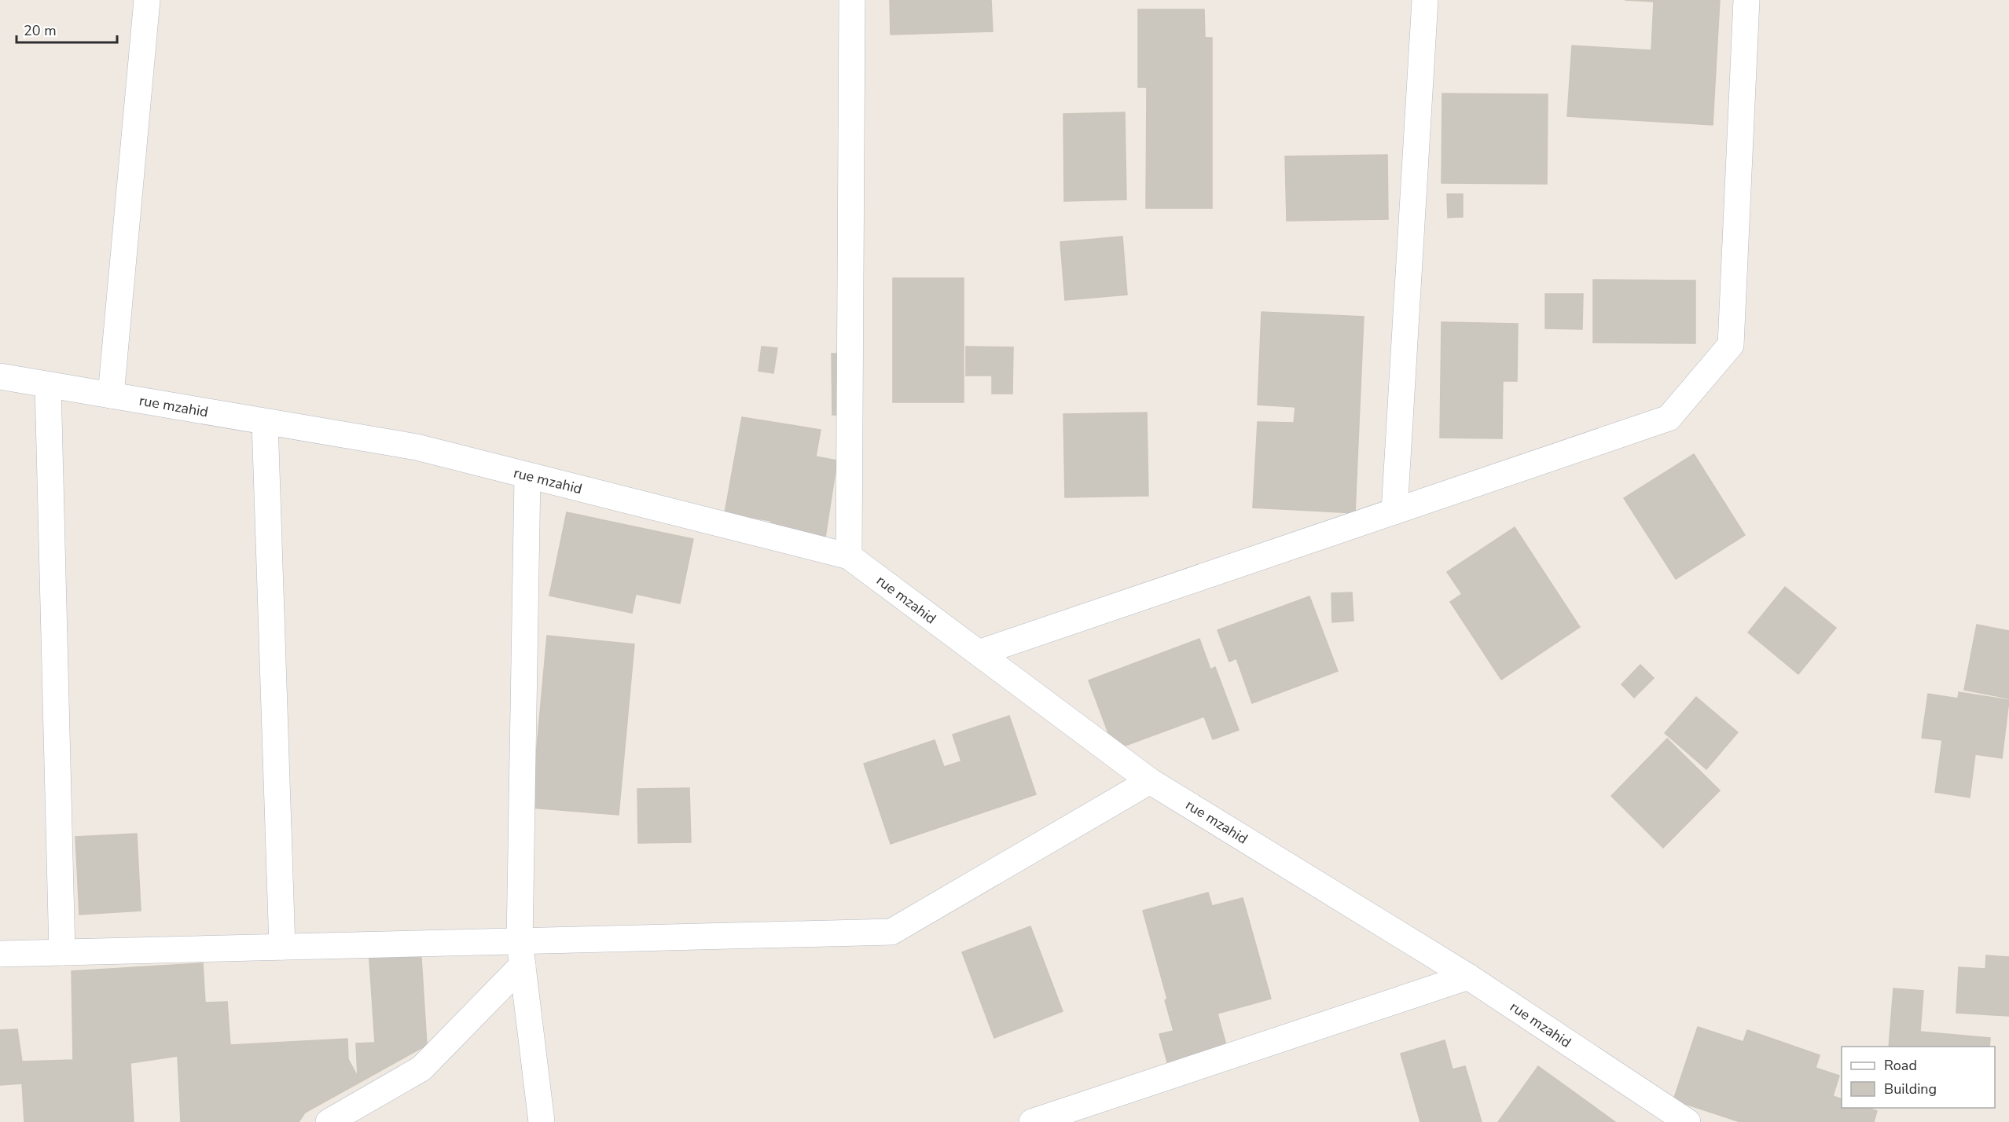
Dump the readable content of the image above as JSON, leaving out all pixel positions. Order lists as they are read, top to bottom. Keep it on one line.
{"streets":{"street":["rue mzahid"]},"legend":["Road","Building"],"scale_bar":"20 m"}
